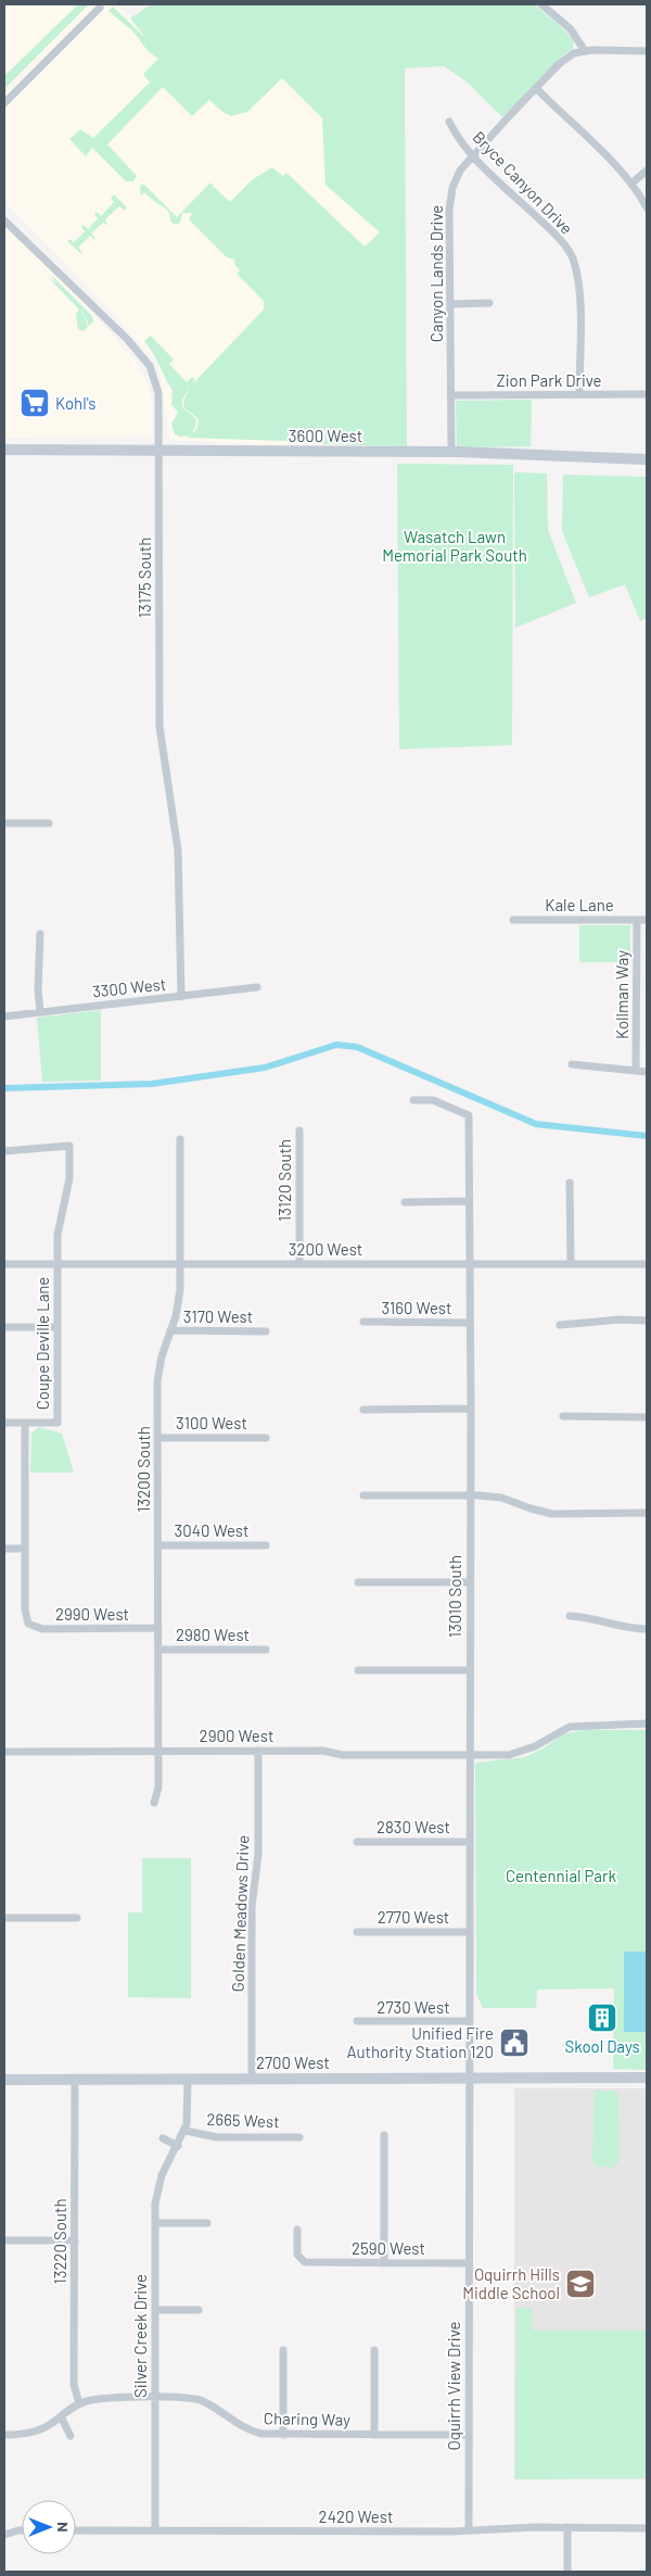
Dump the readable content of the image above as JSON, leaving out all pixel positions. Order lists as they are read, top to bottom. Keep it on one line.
{"streets":{"main road":["3600 West","2700 West"],"street":["Bryce Canyon Drive","Canyon Lands Drive","Zion Park Drive","13175 South","Kale Lane","3300 West","Kollman Way","13120 South","3200 West","3160 West","3170 West","Coupe Deville Lane","3100 West","13200 South","3040 West","13010 South","2990 West","2980 West","2900 West","2830 West","Golden Meadows Drive","2770 West","2730 West","2665 West","13220 South","2590 West","Silver Creek Drive","Oquirrh View Drive","Charing Way","2420 West"]},"crossings":[["Bryce Canyon Drive","Canyon Lands Drive"],["Bryce Canyon Drive","Zion Park Drive"],["Canyon Lands Drive","Zion Park Drive"],["Canyon Lands Drive","3600 West"],["3600 West","13175 South"],["13175 South","3300 West"],["Kale Lane","Kollman Way"],["13120 South","3200 West"],["3200 West","Coupe Deville Lane"],["3200 West","13200 South"],["3200 West","13010 South"],["3160 West","13010 South"],["3170 West","13200 South"],["3100 West","13200 South"],["13200 South","3040 West"],["13200 South","2990 West"],["13200 South","2980 West"],["13200 South","2900 West"],["13010 South","2900 West"],["13010 South","2830 West"],["13010 South","2770 West"],["13010 South","2730 West"],["13010 South","2700 West"],["13010 South","Oquirrh View Drive"],["2900 West","Golden Meadows Drive"],["Golden Meadows Drive","2700 West"],["2700 West","13220 South"],["2700 West","Silver Creek Drive"],["2700 West","Oquirrh View Drive"],["2665 West","Silver Creek Drive"],["13220 South","Charing Way"],["2590 West","Oquirrh View Drive"],["Silver Creek Drive","Charing Way"],["Silver Creek Drive","2420 West"],["Oquirrh View Drive","Charing Way"],["Oquirrh View Drive","2420 West"]],"parks":["Wasatch Lawn Memorial Park South","Centennial Park"],"places":{"supermarket":["Kohl's"],"building":["Skool Days"],"public building":["Unified Fire Authority Station 120"],"school or university":["Oquirrh Hills Middle School"]},"north":"right"}
